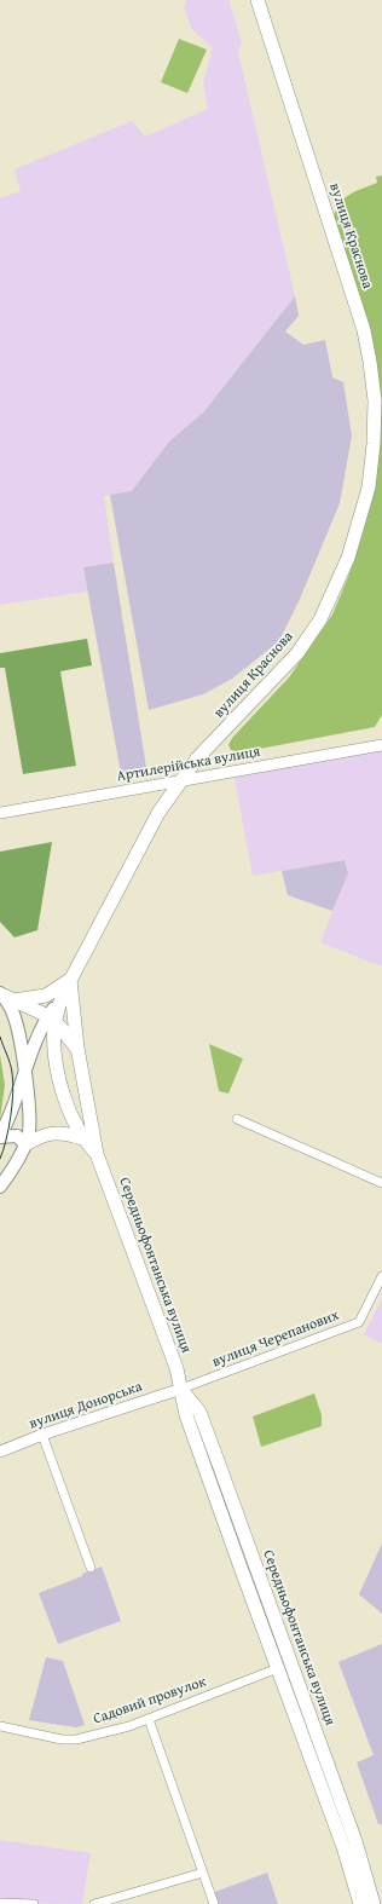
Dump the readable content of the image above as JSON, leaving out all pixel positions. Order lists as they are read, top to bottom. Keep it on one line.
{"streets":{"main road":["вулиця Краснова","Середньофонтанська вулиця"],"street":["Артилерійська вулиця","вулиця Черепанових","вулиця Донорська","Садовий провулок"]},"crossings":[["вулиця Краснова","Артилерійська вулиця"],["вулиця Краснова","Середньофонтанська вулиця"],["Середньофонтанська вулиця","вулиця Черепанових"],["Середньофонтанська вулиця","вулиця Донорська"],["Середньофонтанська вулиця","Садовий провулок"],["вулиця Черепанових","вулиця Донорська"]]}
